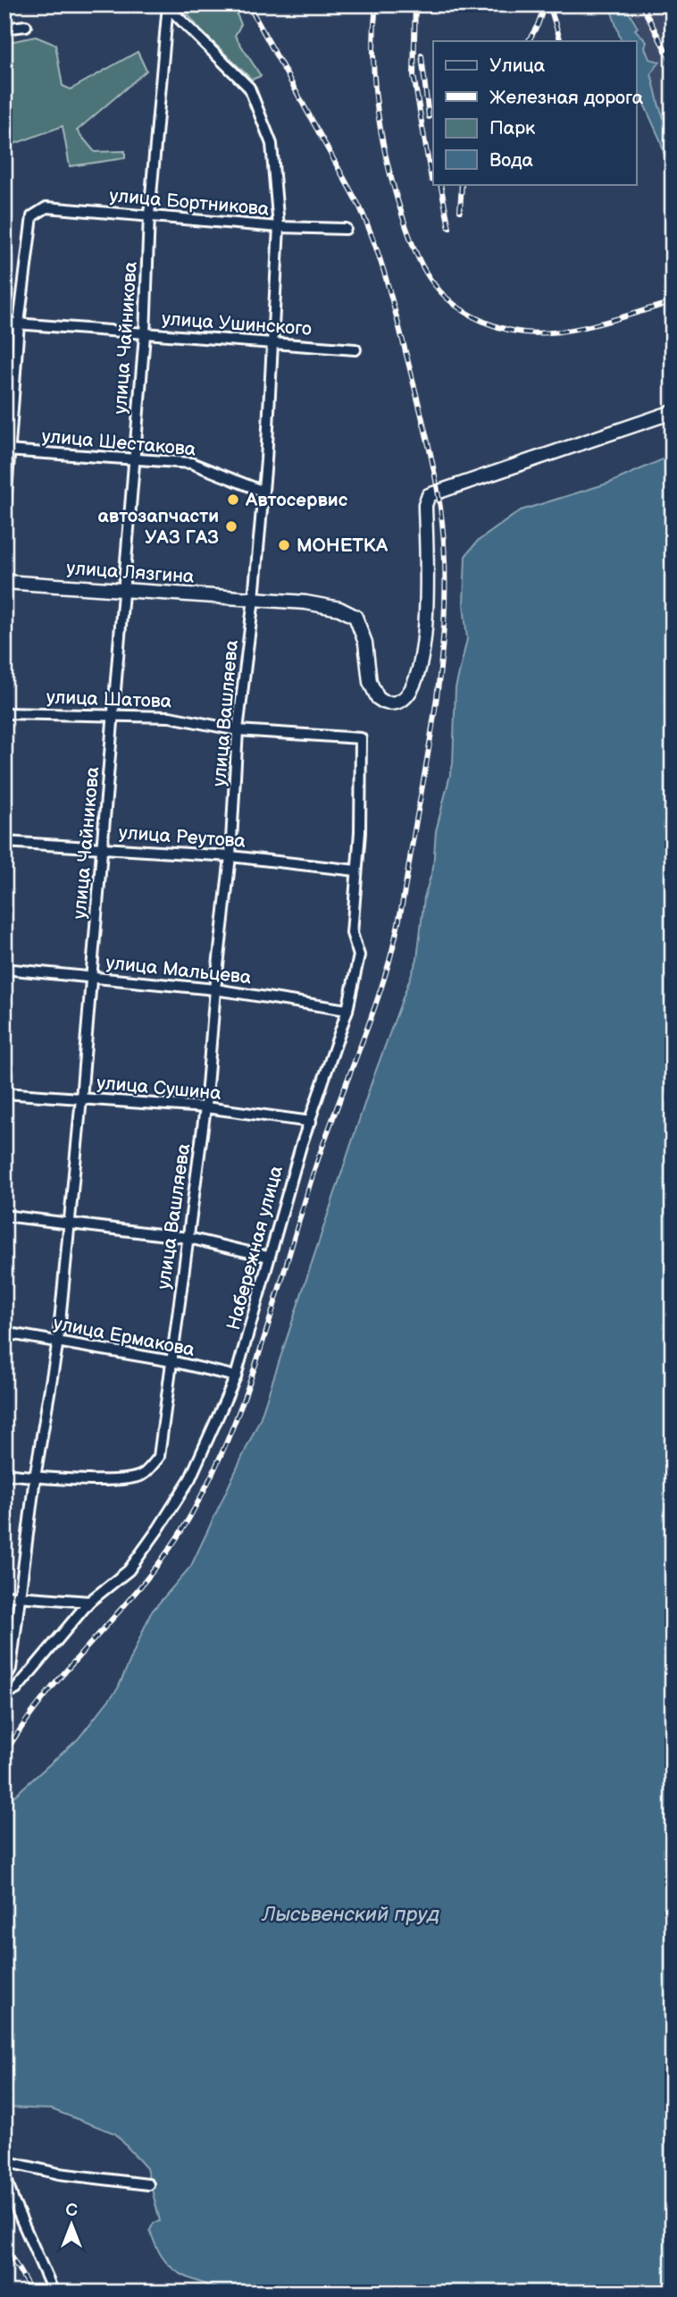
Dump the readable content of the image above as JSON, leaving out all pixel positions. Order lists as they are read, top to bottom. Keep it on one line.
{"streets":{"main road":["улица Лязгина"],"street":["улица Бортникова","улица Ушинского","улица Чайникова","улица Шестакова","улица Шатова","улица Вашляева","улица Реутова","улица Мальцева","улица Сушина","Набережная улица","улица Ермакова"]},"crossings":[["улица Бортникова","улица Ушинского"],["улица Бортникова","улица Чайникова"],["улица Бортникова","улица Вашляева"],["улица Ушинского","улица Чайникова"],["улица Ушинского","улица Вашляева"],["улица Чайникова","улица Шестакова"],["улица Чайникова","улица Лязгина"],["улица Чайникова","улица Шатова"],["улица Чайникова","улица Вашляева"],["улица Чайникова","улица Реутова"],["улица Чайникова","улица Мальцева"],["улица Чайникова","улица Сушина"],["улица Чайникова","улица Ермакова"],["улица Шестакова","улица Вашляева"],["улица Лязгина","улица Вашляева"],["улица Шатова","улица Вашляева"],["улица Шатова","Набережная улица"],["улица Вашляева","улица Реутова"],["улица Вашляева","улица Мальцева"],["улица Вашляева","улица Сушина"],["улица Вашляева","улица Ермакова"],["улица Реутова","Набережная улица"],["улица Мальцева","Набережная улица"],["улица Сушина","Набережная улица"],["Набережная улица","улица Ермакова"]],"water":["Лысьвенский пруд"],"places":["Автосервис","автозапчасти УАЗ ГАЗ","МОНЕТКА"],"legend":["Улица","Железная дорога","Парк","Вода"],"north":"top"}
